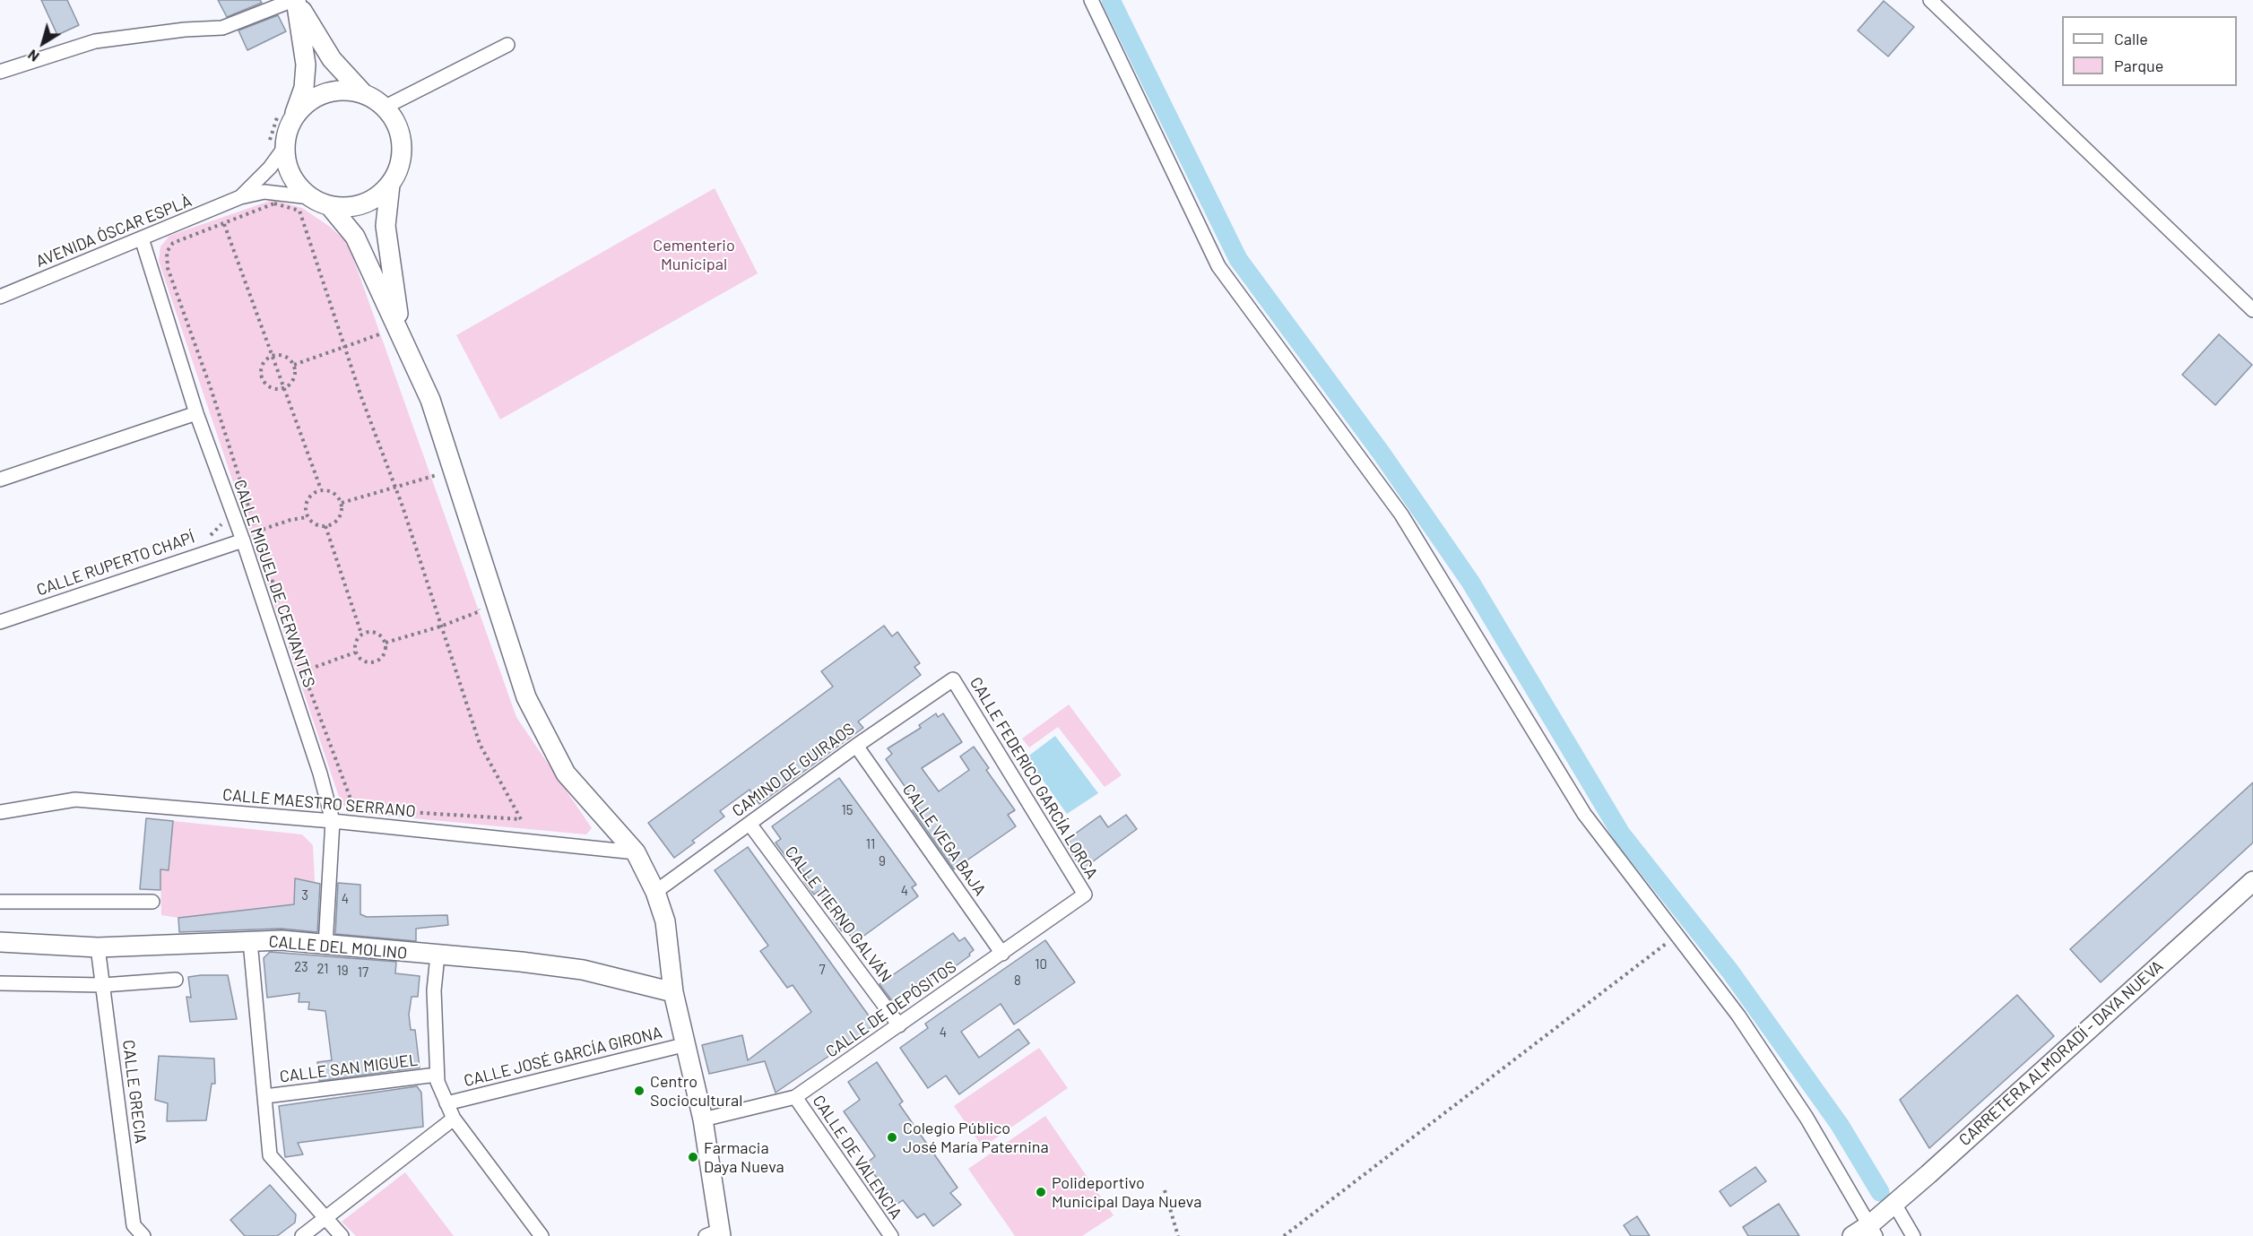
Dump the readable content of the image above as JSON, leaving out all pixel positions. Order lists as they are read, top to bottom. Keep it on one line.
{"streets":{"street":["AVENIDA ÓSCAR ESPLÀ","CALLE RUPERTO CHAPÍ","CALLE MIGUEL DE CERVANTES","CAMINO DE GUIRAOS","CALLE FEDERICO GARCÍA LORCA","CALLE MAESTRO SERRANO","CALLE VEGA BAJA","CALLE TIERNO GALVÁN","CALLE DEL MOLINO","CALLE DE DEPÓSITOS","CARRETERA ALMORADÍ - DAYA NUEVA","CALLE JOSÉ GARCÍA GIRONA","CALLE SAN MIGUEL","CALLE GRECIA","CALLE DE VALENCIA"]},"crossings":[["AVENIDA ÓSCAR ESPLÀ","CALLE MIGUEL DE CERVANTES"],["CALLE RUPERTO CHAPÍ","CALLE MIGUEL DE CERVANTES"],["CALLE MIGUEL DE CERVANTES","CALLE MAESTRO SERRANO"],["CALLE MIGUEL DE CERVANTES","CALLE DEL MOLINO"],["CAMINO DE GUIRAOS","CALLE FEDERICO GARCÍA LORCA"],["CAMINO DE GUIRAOS","CALLE VEGA BAJA"],["CAMINO DE GUIRAOS","CALLE TIERNO GALVÁN"],["CALLE FEDERICO GARCÍA LORCA","CALLE DE DEPÓSITOS"],["CALLE VEGA BAJA","CALLE DE DEPÓSITOS"],["CALLE TIERNO GALVÁN","CALLE DE DEPÓSITOS"],["CALLE DEL MOLINO","CALLE GRECIA"],["CALLE DE DEPÓSITOS","CALLE DE VALENCIA"]],"parks":["Cementerio Municipal"],"places":["Centro Sociocultural","Colegio Público José María Paternina","Farmacia Daya Nueva","Polideportivo Municipal Daya Nueva"],"house_numbers":["15","11","9","4","3","4","10","23","21","7","19","17","8","4"],"legend":["Calle","Parque"],"north":"bottom left"}
